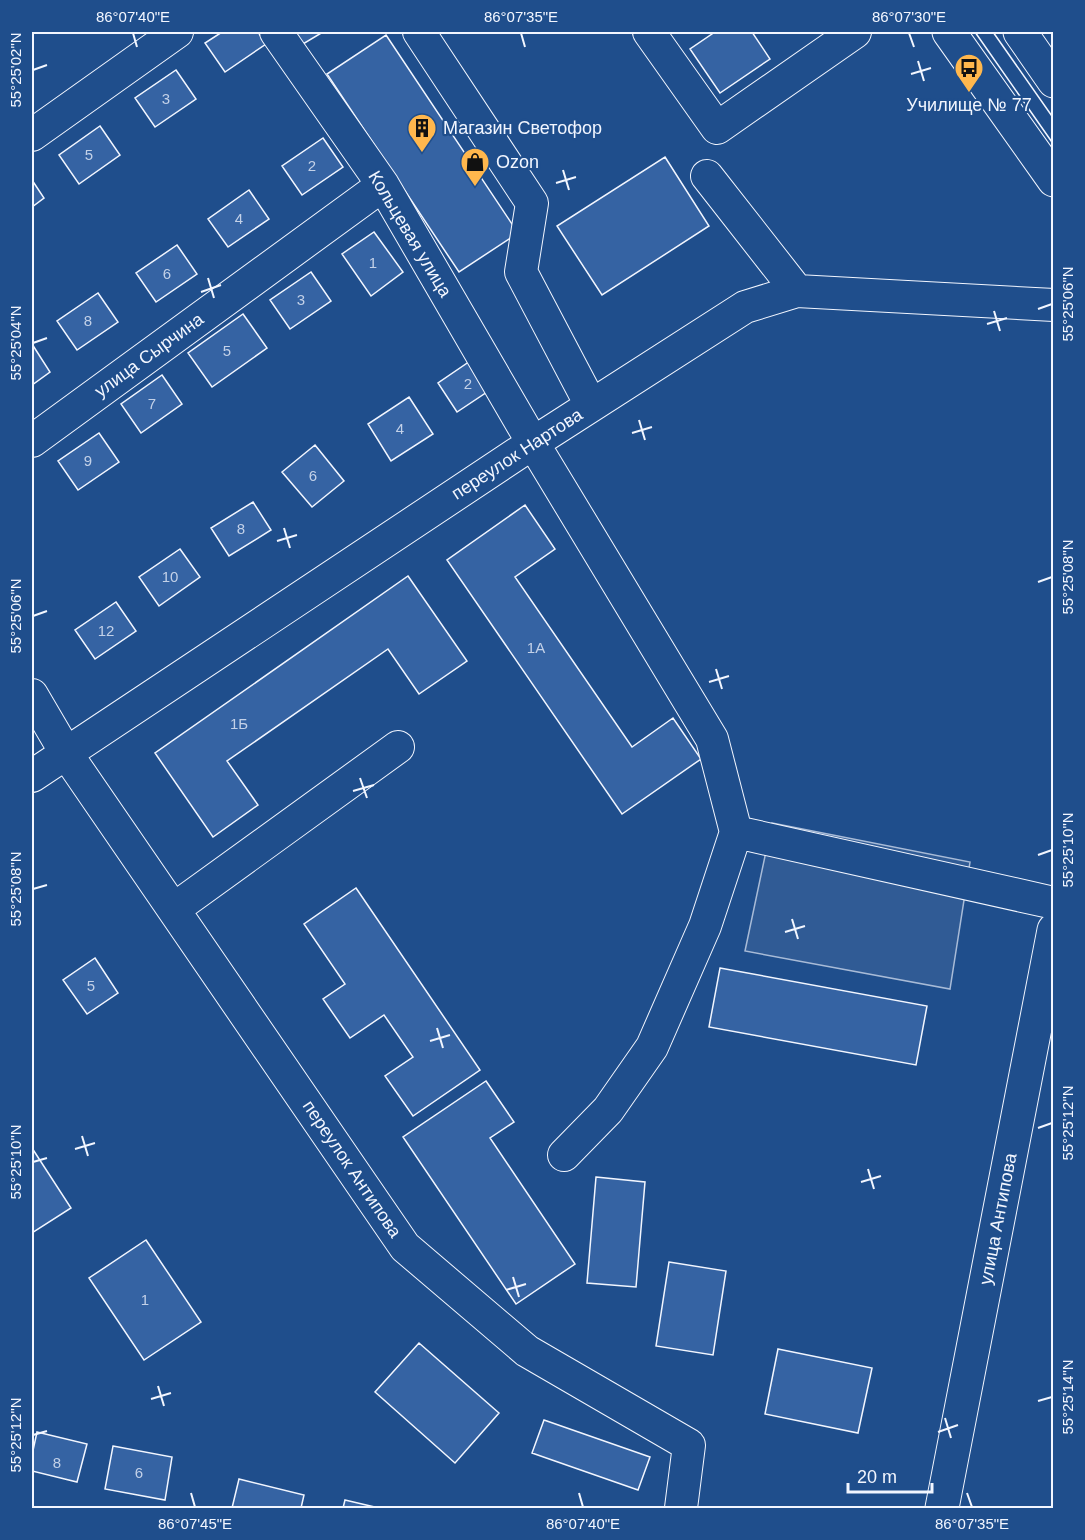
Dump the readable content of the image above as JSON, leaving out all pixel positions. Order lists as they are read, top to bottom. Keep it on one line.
{"streets":{"main road":["улица Антипова"],"street":["Кольцевая улица","улица Сырчина","переулок Нартова","переулок Антипова"]},"crossings":[["Кольцевая улица","улица Сырчина"],["Кольцевая улица","переулок Нартова"],["переулок Нартова","переулок Антипова"]],"places":{"bus stop":["Училище № 77"],"building":["Магазин Светофор"],"shop":["Ozon"]},"house_numbers":["3","5","2","4","1","6","3","8","5","2","7","4","9","6","8","10","12","1А","1Б","5","1","8","6"],"scale_bar":"20 m","coordinates":["86°07'40\"E","86°07'35\"E","86°07'30\"E","55°25'02\"N","55°25'06\"N","55°25'04\"N","55°25'08\"N","55°25'10\"N","55°25'12\"N","55°25'14\"N","86°07'45\"E"]}
